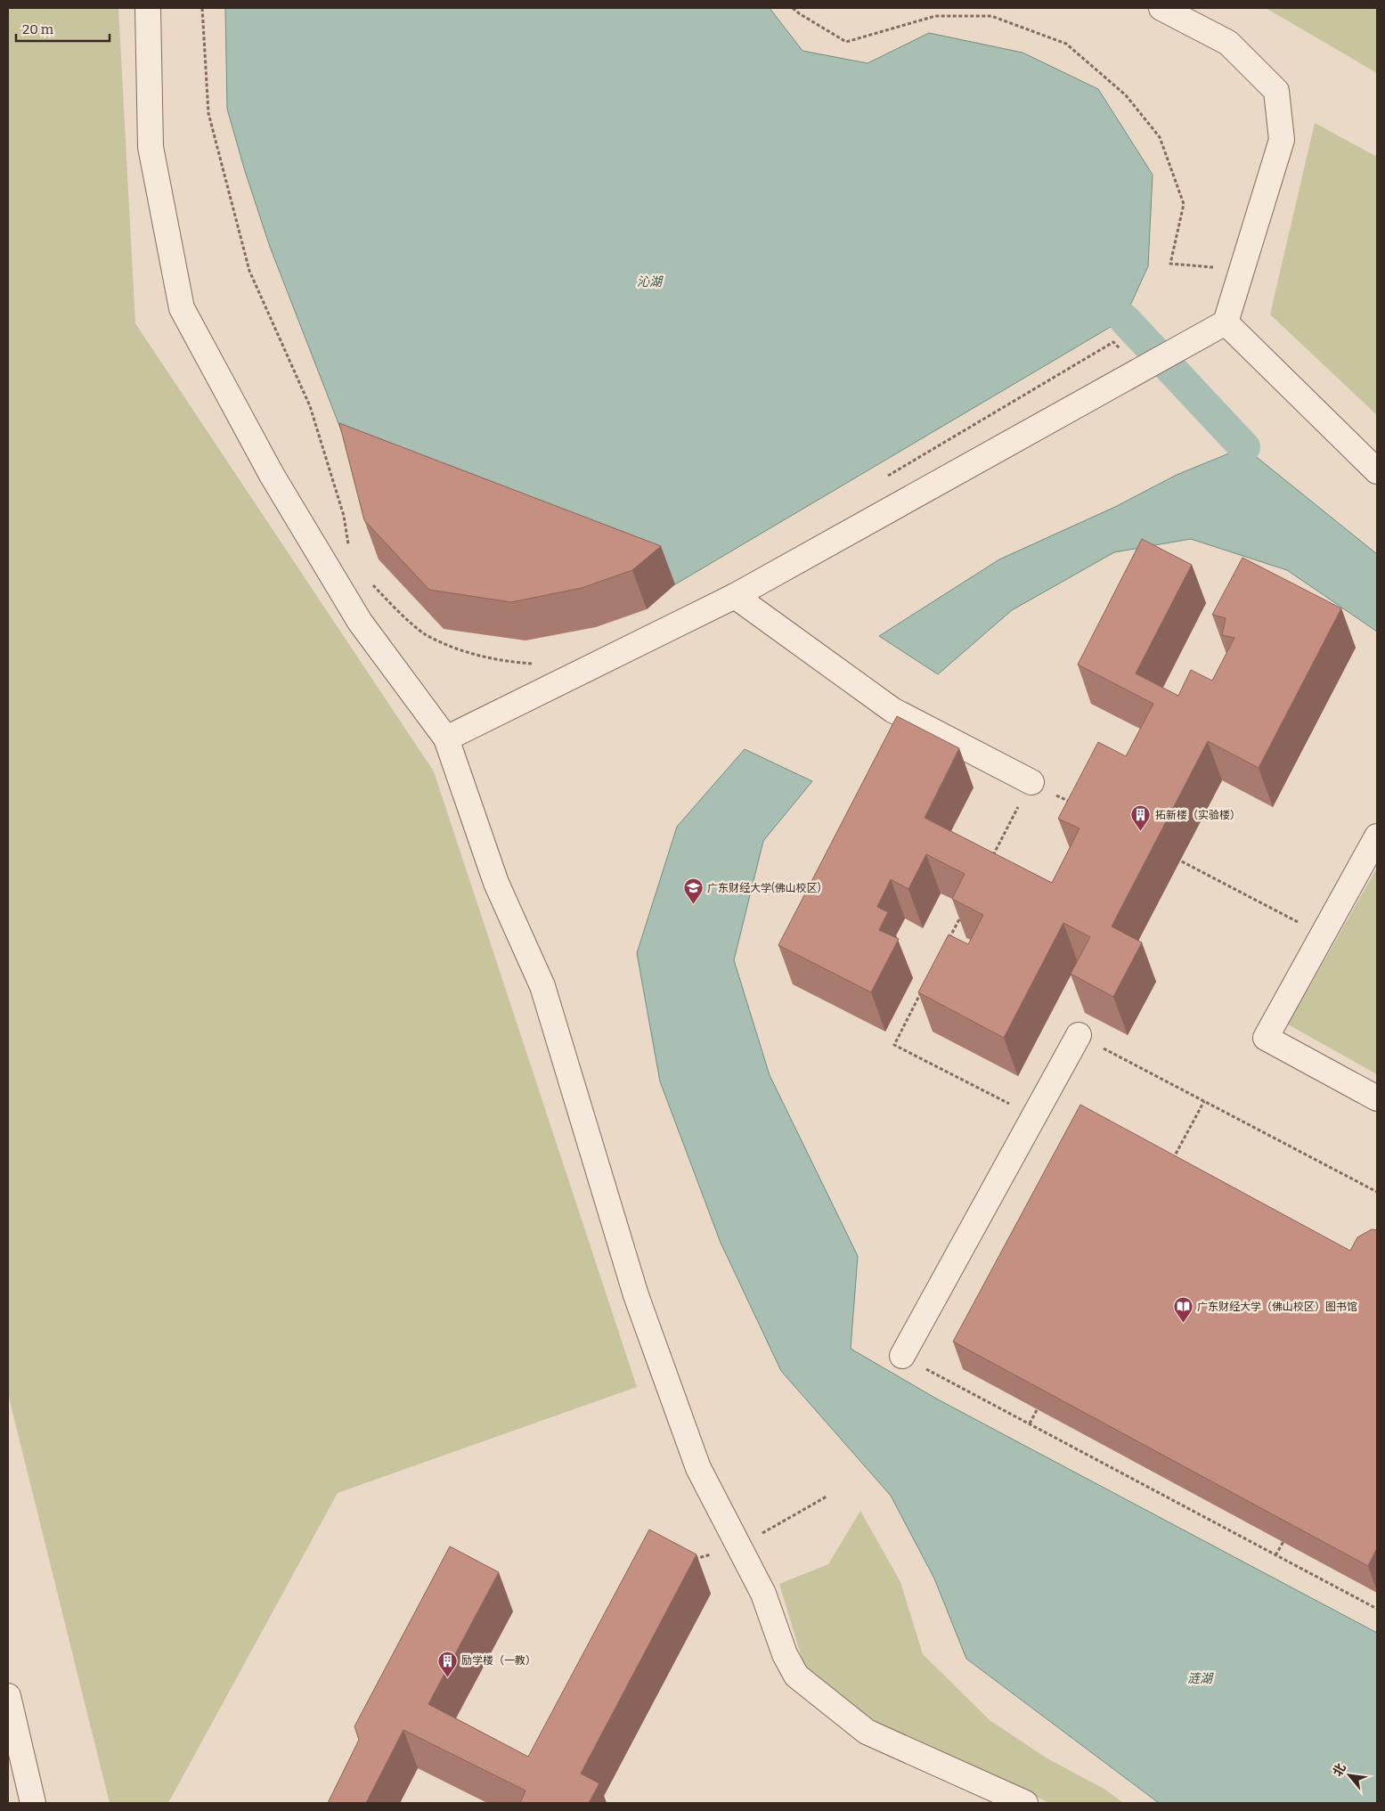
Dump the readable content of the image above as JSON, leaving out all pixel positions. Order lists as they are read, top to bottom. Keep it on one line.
{"water":["沁湖","涟湖"],"places":{"building":["拓新楼（实验楼）","励学楼（一教）"],"school or university":["广东财经大学(佛山校区)"],"library":["广东财经大学（佛山校区）图书馆"]},"scale_bar":"20 m","north":"top left"}
